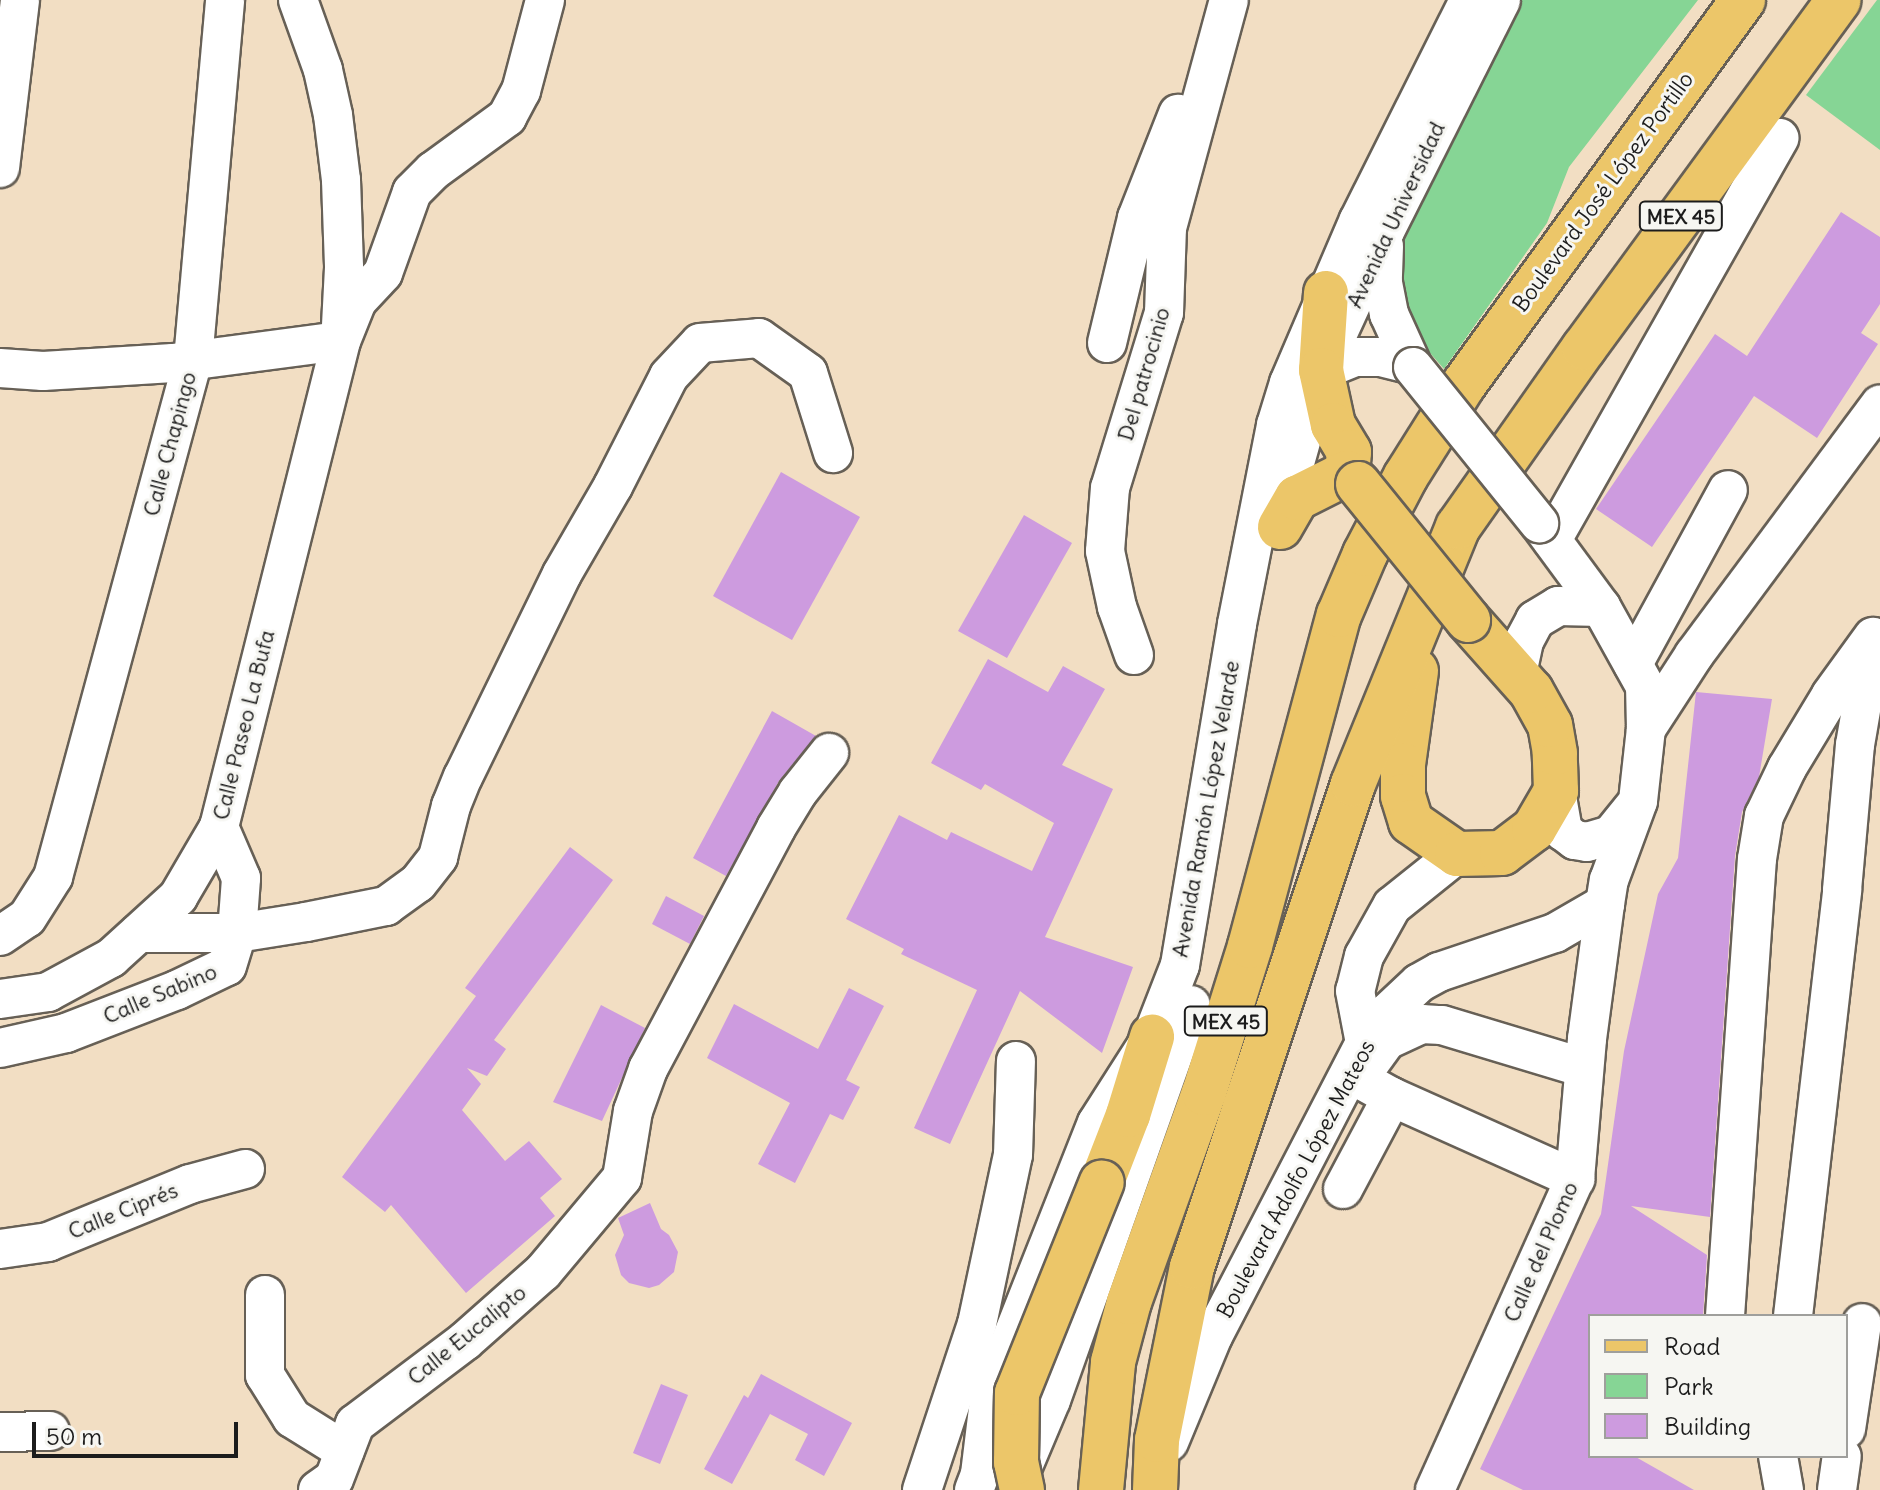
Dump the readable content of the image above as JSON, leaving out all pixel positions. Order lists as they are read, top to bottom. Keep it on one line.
{"streets":{"main road":["Boulevard José López Portillo","MEX 45","Boulevard Adolfo López Mateos"],"street":["Avenida Universidad","Del patrocinio","Calle Chapingo","Calle Paseo La Bufa","Avenida Ramón López Velarde","Calle Sabino","Calle Ciprés","Calle del Plomo","Calle Eucalipto"]},"crossings":[["Avenida Universidad","Avenida Ramón López Velarde"],["MEX 45","Boulevard Adolfo López Mateos"],["Calle Paseo La Bufa","Calle Sabino"],["Boulevard Adolfo López Mateos","Calle del Plomo"]],"legend":["Road","Park","Building"],"scale_bar":"50 m"}
